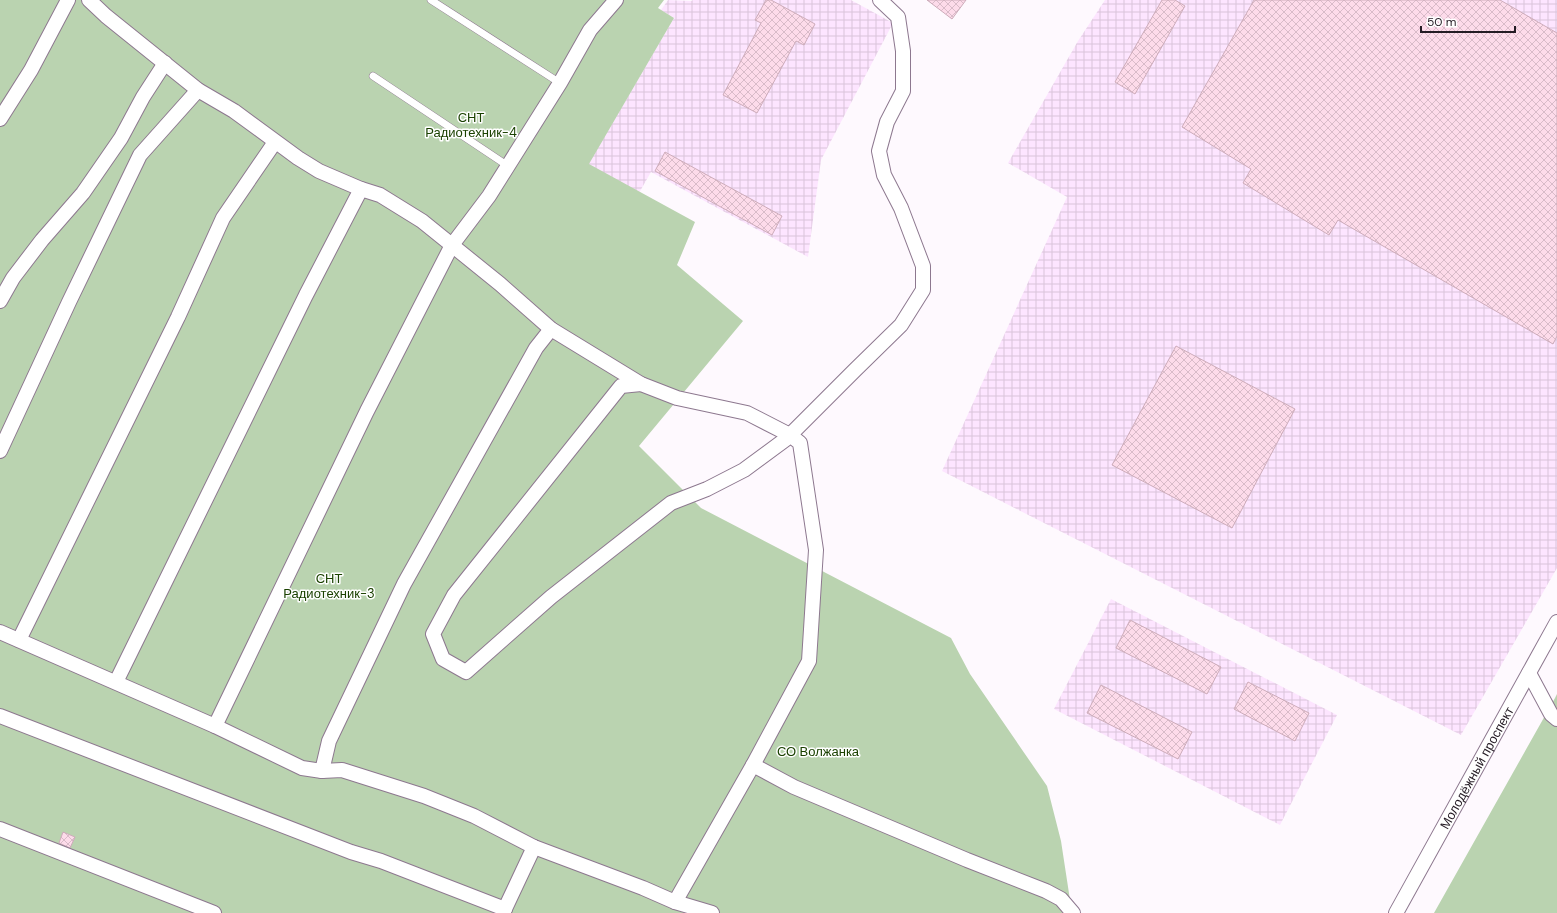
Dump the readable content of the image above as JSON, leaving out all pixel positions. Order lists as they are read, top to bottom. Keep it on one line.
{"streets":{"street":["Молодёжный проспект"]},"parks":["СНТ Радиотехник-4","СНТ Радиотехник-3","СО Волжанка"],"scale_bar":"50 m"}
